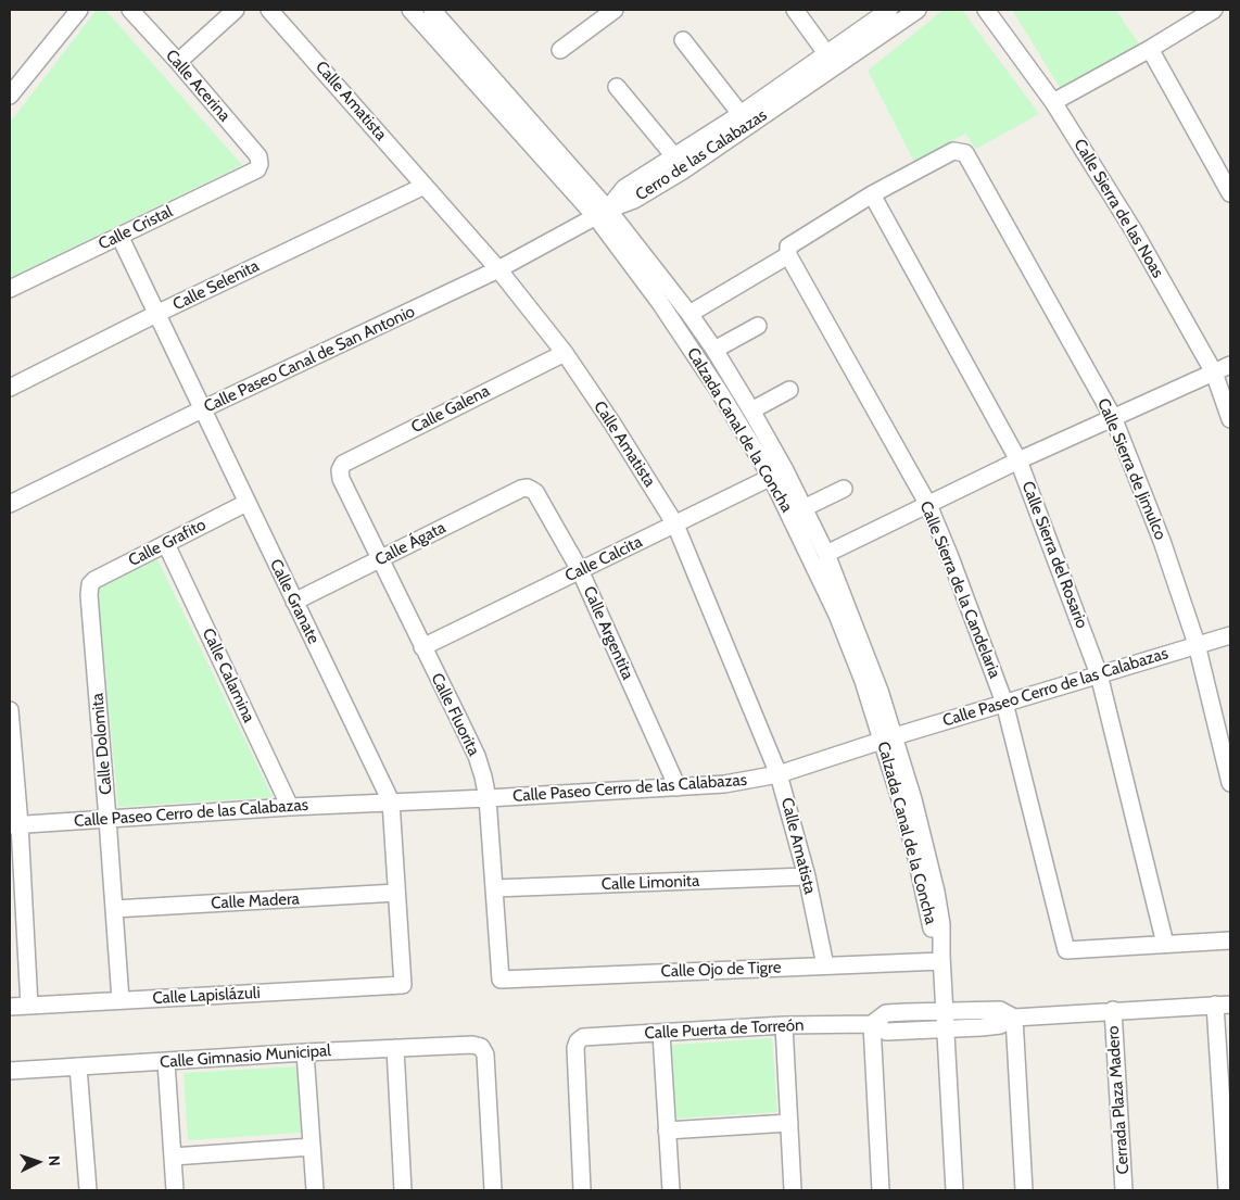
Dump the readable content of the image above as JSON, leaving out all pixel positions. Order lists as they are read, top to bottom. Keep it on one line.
{"streets":{"street":["Calle Acerina","Calle Amatista","Cerro de las Calabazas","Calle Sierra de las Noas","Calle Cristal","Calle Selenita","Calle Paseo Canal de San Antonio","Calle Galena","Calzada Canal de la Concha","Calle Sierra de Jimulco","Calle Grafito","Calle Ágata","Calle Sierra del Rosario","Calle Calcita","Calle Sierra de la Candelaria","Calle Granate","Calle Argentita","Calle Calamina","Calle Paseo Cerro de las Calabazas","Calle Fluorita","Calle Dolomita","Calle Limonita","Calle Madera","Calle Ojo de Tigre","Calle Lapislázuli","Calle Puerta de Torreón","Calle Gimnasio Municipal","Cerrada Plaza Madero"]},"crossings":[["Calle Acerina","Calle Cristal"],["Calle Amatista","Calle Selenita"],["Calle Amatista","Calle Paseo Canal de San Antonio"],["Calle Amatista","Calle Galena"],["Calle Amatista","Calle Calcita"],["Calle Amatista","Calle Paseo Cerro de las Calabazas"],["Calle Amatista","Calle Limonita"],["Calle Amatista","Calle Ojo de Tigre"],["Cerro de las Calabazas","Calle Paseo Canal de San Antonio"],["Cerro de las Calabazas","Calzada Canal de la Concha"],["Calle Cristal","Calle Granate"],["Calle Selenita","Calle Granate"],["Calle Paseo Canal de San Antonio","Calzada Canal de la Concha"],["Calle Paseo Canal de San Antonio","Calle Granate"],["Calle Galena","Calle Fluorita"],["Calzada Canal de la Concha","Calle Calcita"],["Calzada Canal de la Concha","Calle Paseo Cerro de las Calabazas"],["Calzada Canal de la Concha","Calle Ojo de Tigre"],["Calzada Canal de la Concha","Calle Puerta de Torreón"],["Calle Sierra de Jimulco","Calle Sierra del Rosario"],["Calle Sierra de Jimulco","Calle Paseo Cerro de las Calabazas"],["Calle Grafito","Calle Granate"],["Calle Grafito","Calle Calamina"],["Calle Grafito","Calle Dolomita"],["Calle Ágata","Calle Granate"],["Calle Ágata","Calle Argentita"],["Calle Ágata","Calle Fluorita"],["Calle Sierra del Rosario","Calle Sierra de la Candelaria"],["Calle Sierra del Rosario","Calle Paseo Cerro de las Calabazas"],["Calle Calcita","Calle Argentita"],["Calle Calcita","Calle Fluorita"],["Calle Sierra de la Candelaria","Calle Paseo Cerro de las Calabazas"],["Calle Granate","Calle Paseo Cerro de las Calabazas"],["Calle Granate","Calle Madera"],["Calle Granate","Calle Lapislázuli"],["Calle Argentita","Calle Paseo Cerro de las Calabazas"],["Calle Calamina","Calle Paseo Cerro de las Calabazas"],["Calle Paseo Cerro de las Calabazas","Calle Fluorita"],["Calle Paseo Cerro de las Calabazas","Calle Dolomita"],["Calle Fluorita","Calle Limonita"],["Calle Fluorita","Calle Ojo de Tigre"],["Calle Dolomita","Calle Madera"],["Calle Dolomita","Calle Lapislázuli"],["Calle Puerta de Torreón","Cerrada Plaza Madero"]],"north":"right"}
